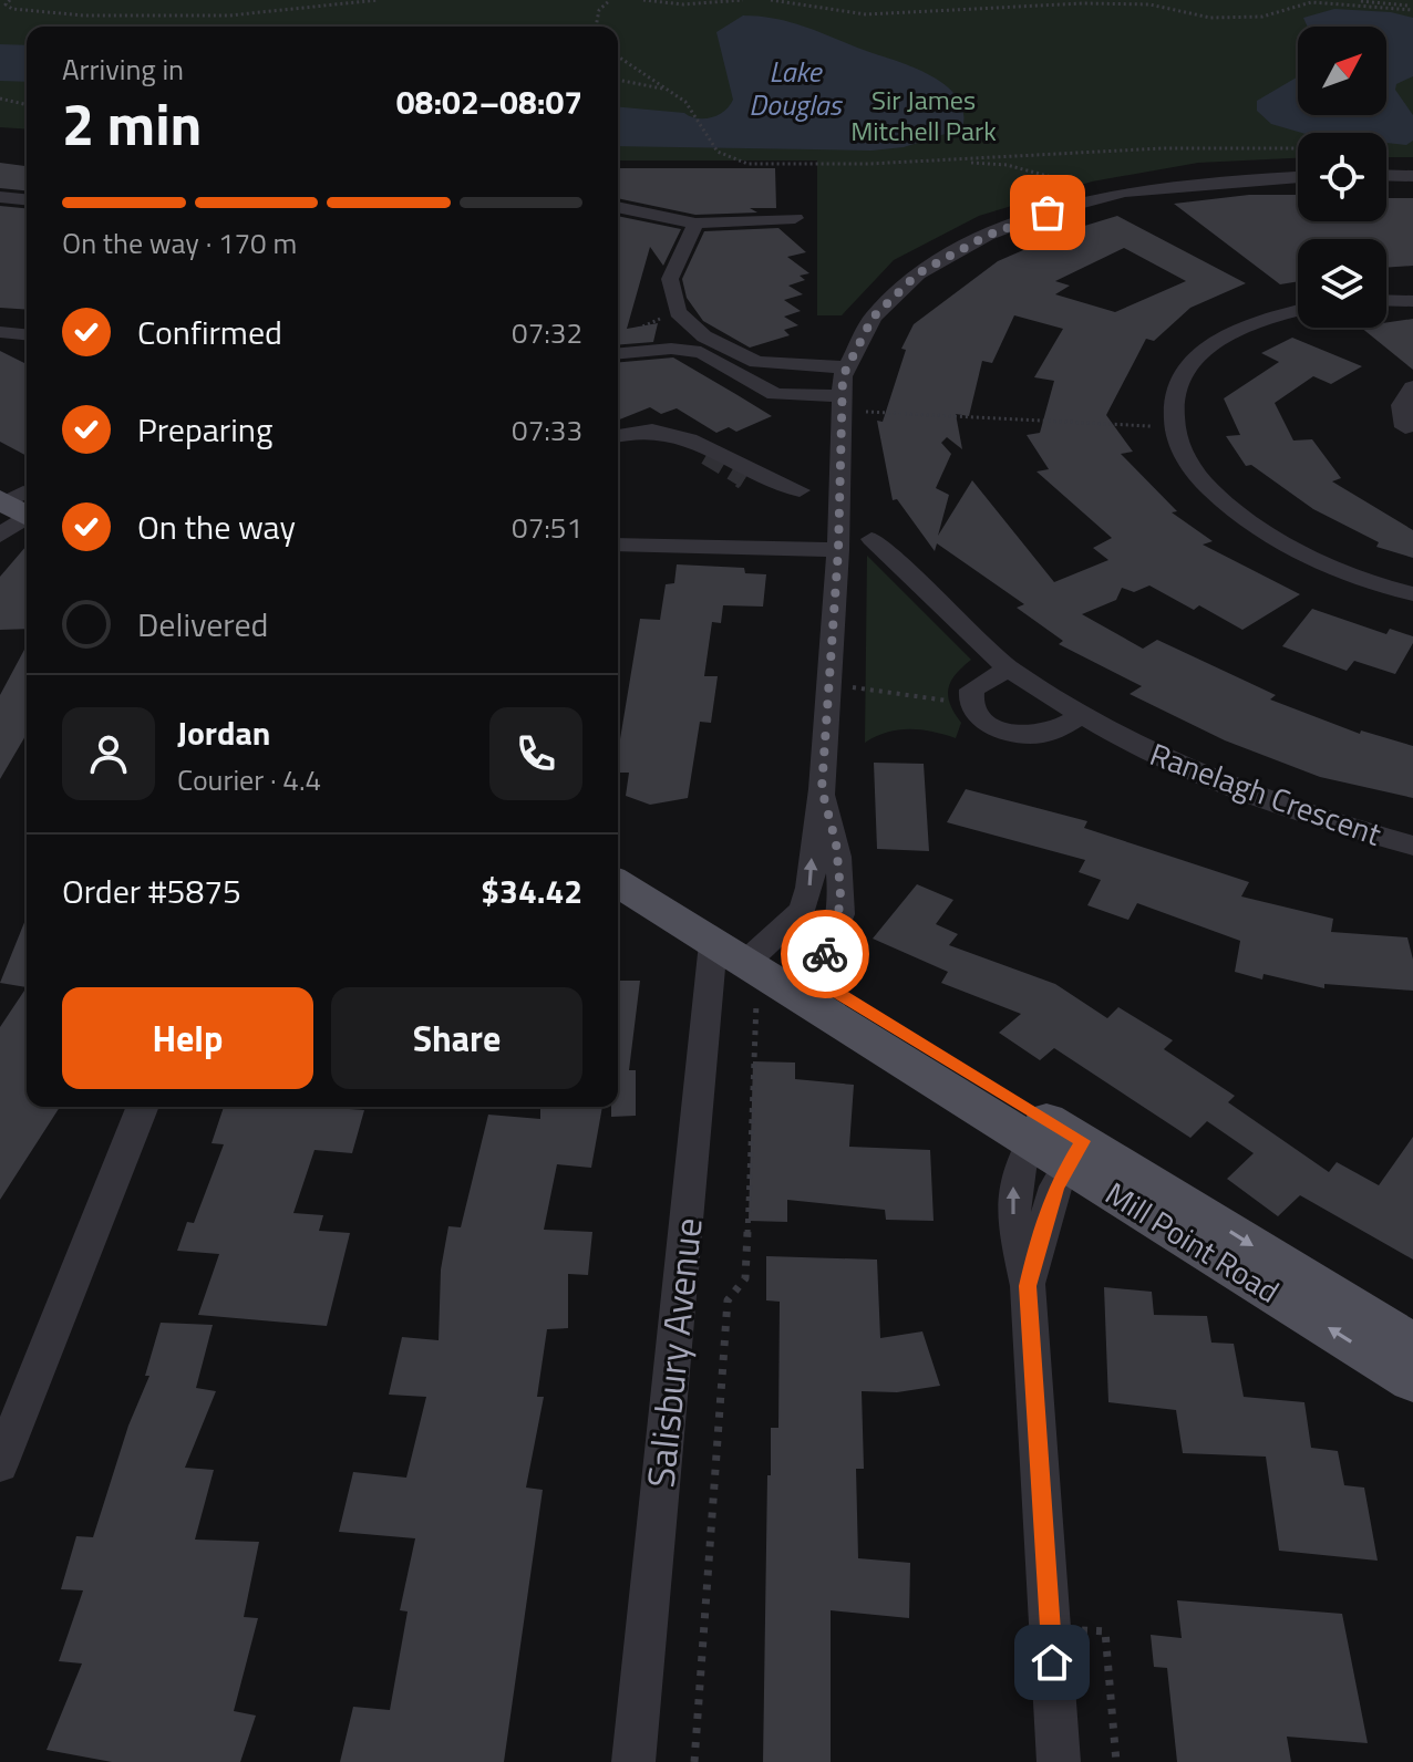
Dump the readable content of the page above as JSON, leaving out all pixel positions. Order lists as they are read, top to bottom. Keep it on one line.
{"streets":{"main road":["Mill Point Road"],"street":["Ranelagh Crescent","Salisbury Avenue"]},"crossings":[["Mill Point Road","Salisbury Avenue"]],"water":["Lake Douglas"],"parks":["Sir James Mitchell Park"],"north":"top right","page":{"heading":["2 min","Arriving in","08:02–08:07"],"panel":["Jordan","Courier · 4.4","Order #5875","$34.42"],"bar":"On the way · 170 m","list":[["Confirmed","07:32"],["Preparing","07:33"],["On the way","07:51"],"Delivered"],"buttons":["Help","Share"]}}
